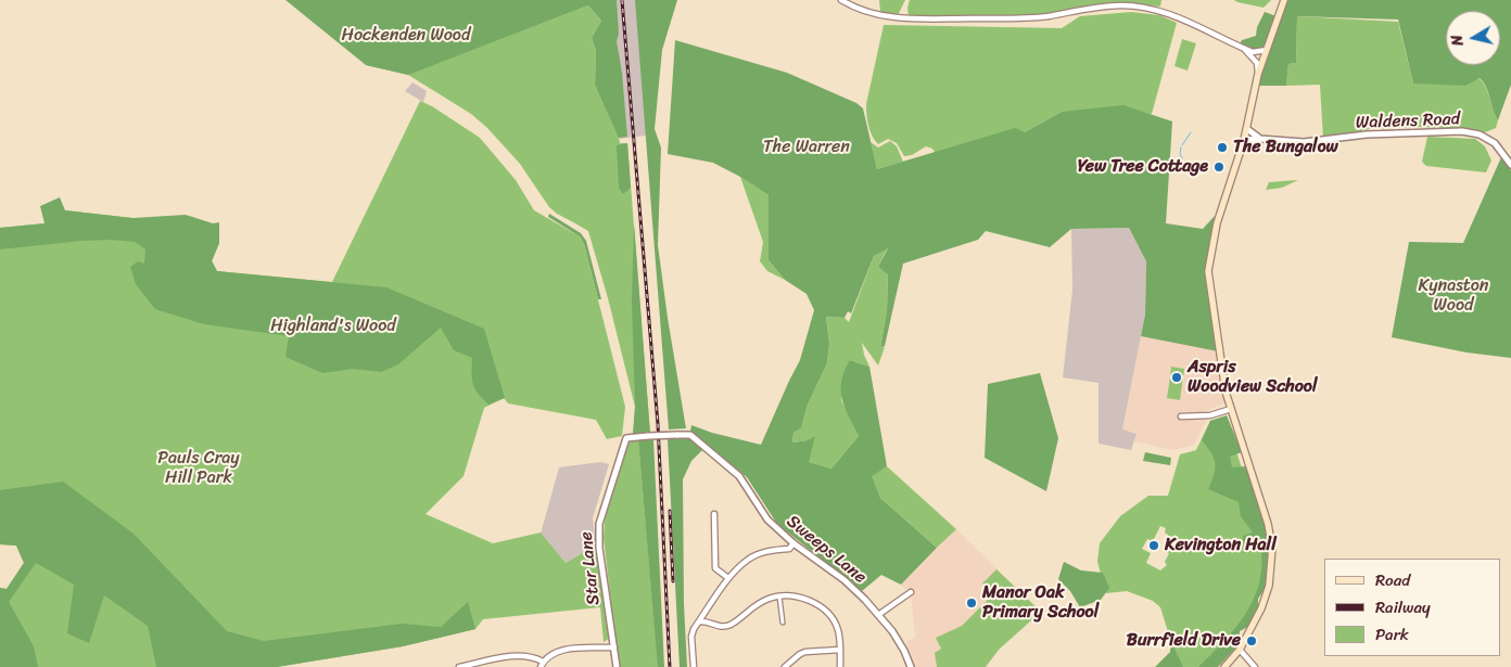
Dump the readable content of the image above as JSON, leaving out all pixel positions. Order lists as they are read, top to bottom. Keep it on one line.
{"streets":{"street":["Waldens Road","Sweeps Lane","Star Lane"]},"crossings":[["Sweeps Lane","Star Lane"]],"parks":["Hockenden Wood","The Warren","Kynaston Wood","Highland's Wood","Pauls Cray Hill Park"],"places":["The Bungalow","Yew Tree Cottage","Aspris Woodview School","Kevington Hall","Manor Oak Primary School","Burrfield Drive"],"legend":["Road","Railway","Park"],"north":"left"}
